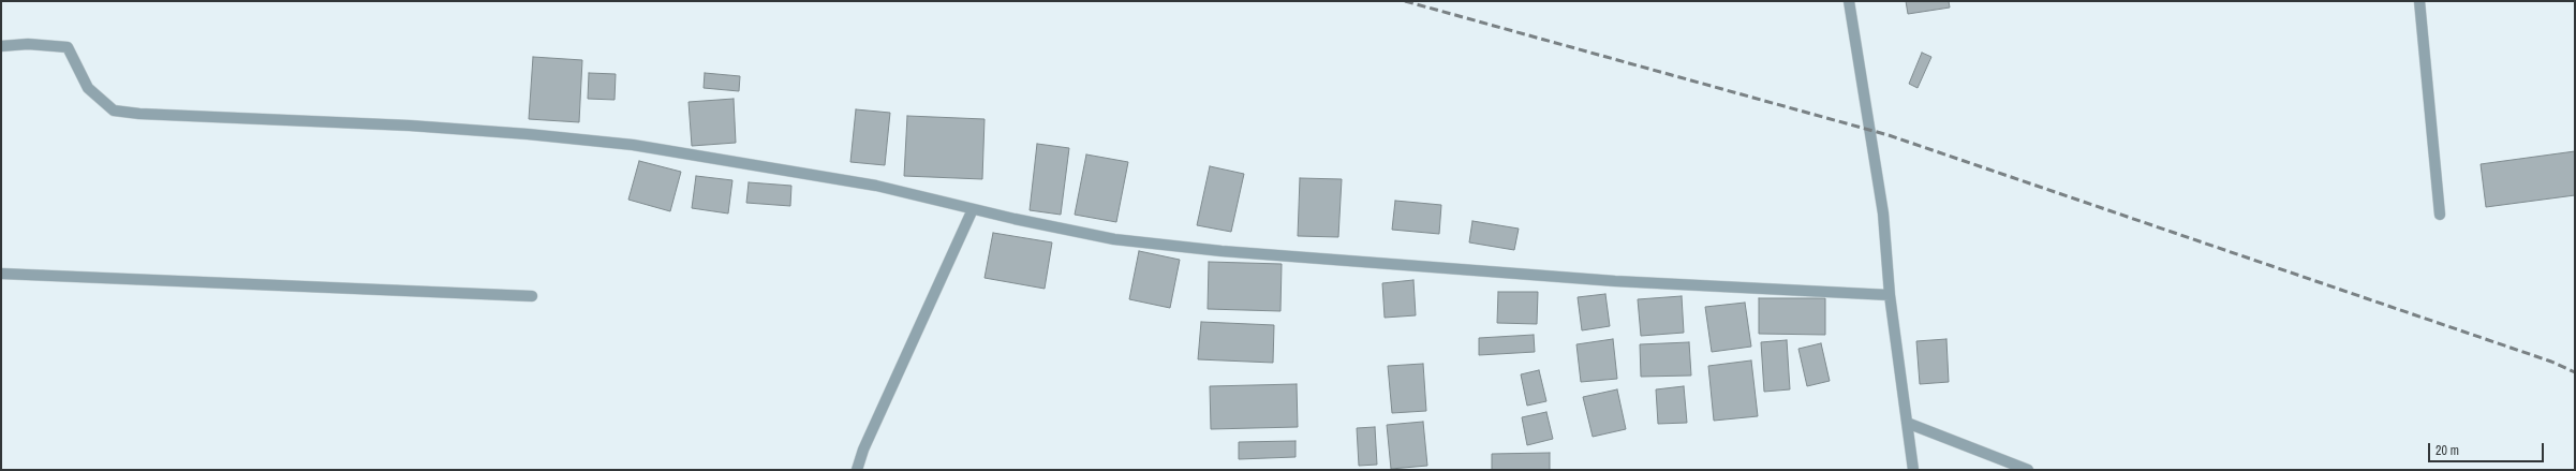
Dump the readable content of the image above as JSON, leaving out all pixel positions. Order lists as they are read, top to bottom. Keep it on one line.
{"scale_bar":"20 m"}
